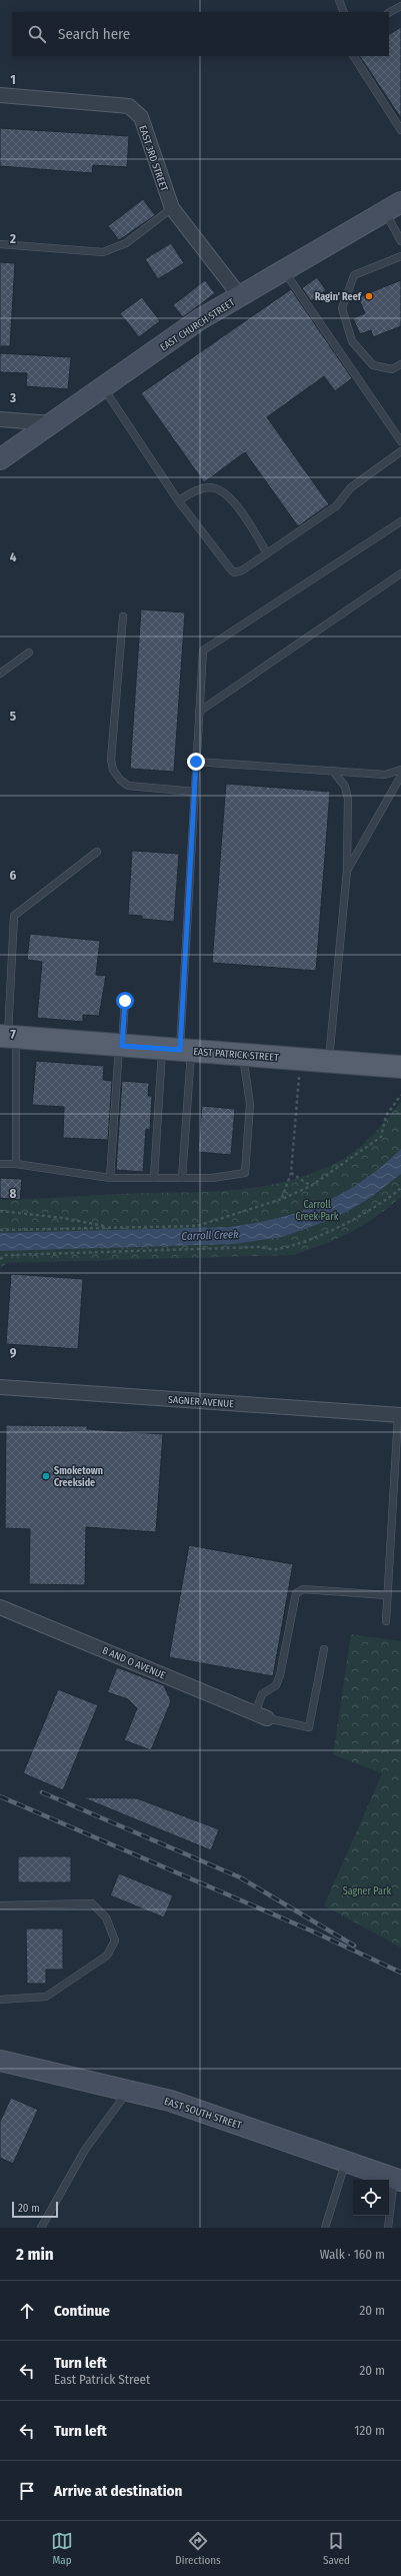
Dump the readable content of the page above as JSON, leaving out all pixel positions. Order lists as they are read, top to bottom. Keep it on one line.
{"streets":{"main road":["EAST CHURCH STREET","EAST PATRICK STREET","EAST SOUTH STREET"],"street":["EAST 3RD STREET","SAGNER AVENUE","B AND O AVENUE"]},"crossings":[["EAST 3RD STREET","EAST CHURCH STREET"]],"water":["Carroll Creek"],"parks":["Carroll Creek Park","Sagner Park"],"places":["Ragin' Reef","Smoketown Creekside"],"scale_bar":"20 m","page":{"search":"Search here","scale":"20 m","heading":["2 min","Walk · 160 m"],"list":[["Continue","20 m"],["Turn left","East Patrick Street","20 m"],["Turn left","120 m"],"Arrive at destination"],"nav":["Map","Directions","Saved"]},"grid":{"rows":["1","2","3","4","5","6","7","8","9"]}}
